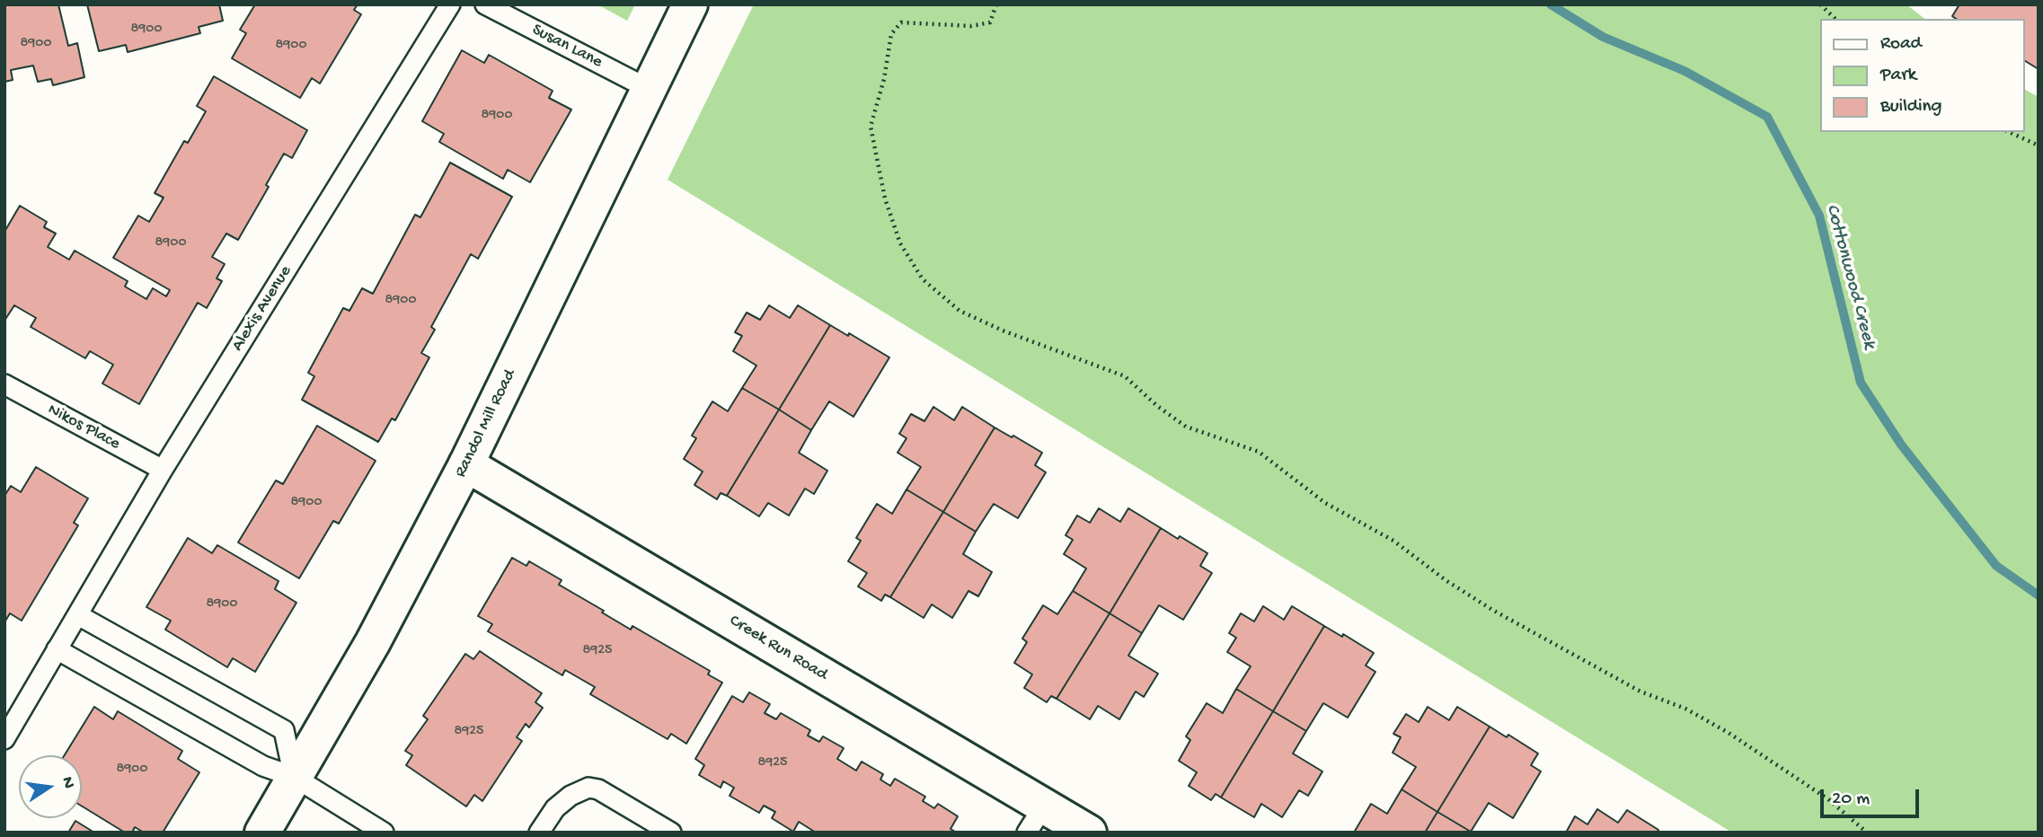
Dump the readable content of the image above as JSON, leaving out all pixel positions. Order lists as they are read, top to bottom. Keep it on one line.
{"streets":{"street":["Randol Mill Road","Creek Run Road"],"lane":["Susan Lane","Alexis Avenue","Nikos Place"]},"crossings":[["Susan Lane","Randol Mill Road"],["Alexis Avenue","Nikos Place"],["Randol Mill Road","Creek Run Road"]],"water":["Cottonwood Creek"],"house_numbers":["8900","8900","8900","8900","8900","8900","8900","8900","8925","8925","8925","8900"],"legend":["Road","Park","Building"],"scale_bar":"20 m","north":"right"}
